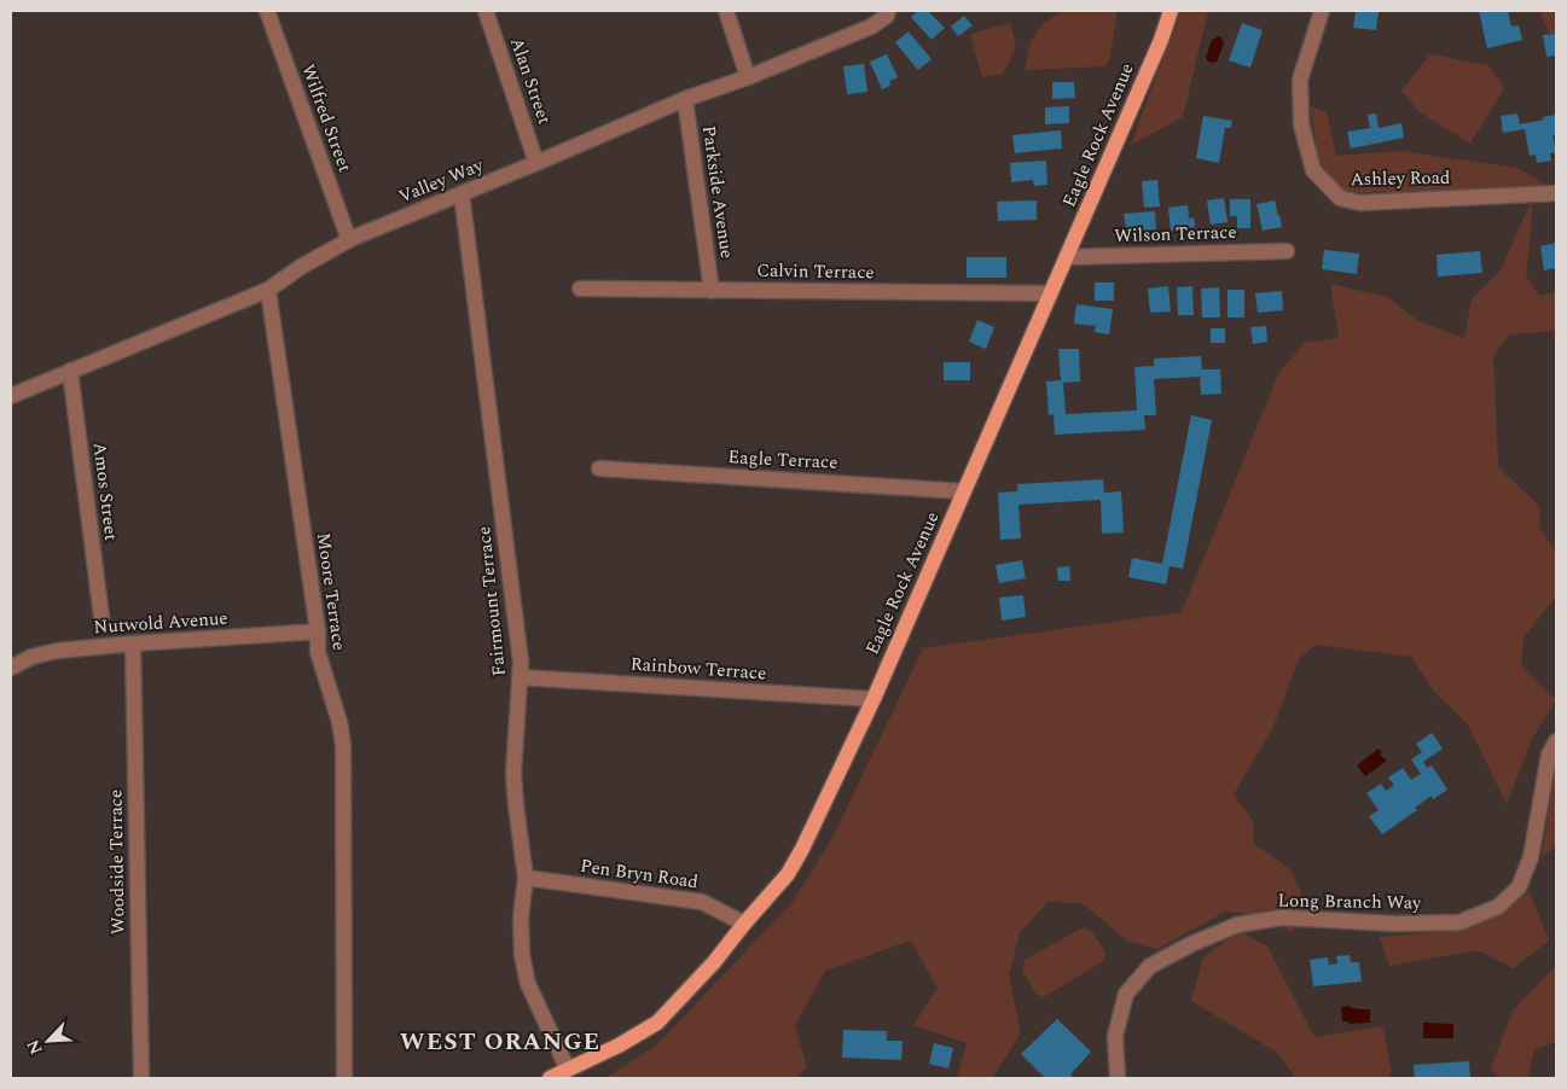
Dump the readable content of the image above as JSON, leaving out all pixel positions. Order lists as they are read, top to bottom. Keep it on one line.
{"streets":{"main road":["Eagle Rock Avenue"],"street":["Alan Street","Wilfred Street","Ashley Road","Valley Way","Parkside Avenue","Wilson Terrace","Calvin Terrace","Eagle Terrace","Amos Street","Moore Terrace","Fairmount Terrace","Nutwold Avenue","Rainbow Terrace","Woodside Terrace","Pen Bryn Road","Long Branch Way"]},"crossings":[["Alan Street","Valley Way"],["Wilfred Street","Valley Way"],["Eagle Rock Avenue","Wilson Terrace"],["Eagle Rock Avenue","Calvin Terrace"],["Eagle Rock Avenue","Eagle Terrace"],["Eagle Rock Avenue","Fairmount Terrace"],["Eagle Rock Avenue","Rainbow Terrace"],["Eagle Rock Avenue","Pen Bryn Road"],["Valley Way","Parkside Avenue"],["Valley Way","Amos Street"],["Valley Way","Moore Terrace"],["Valley Way","Fairmount Terrace"],["Parkside Avenue","Calvin Terrace"],["Moore Terrace","Nutwold Avenue"],["Fairmount Terrace","Rainbow Terrace"],["Fairmount Terrace","Pen Bryn Road"],["Nutwold Avenue","Woodside Terrace"]],"districts":["WEST ORANGE"],"north":"bottom left"}
